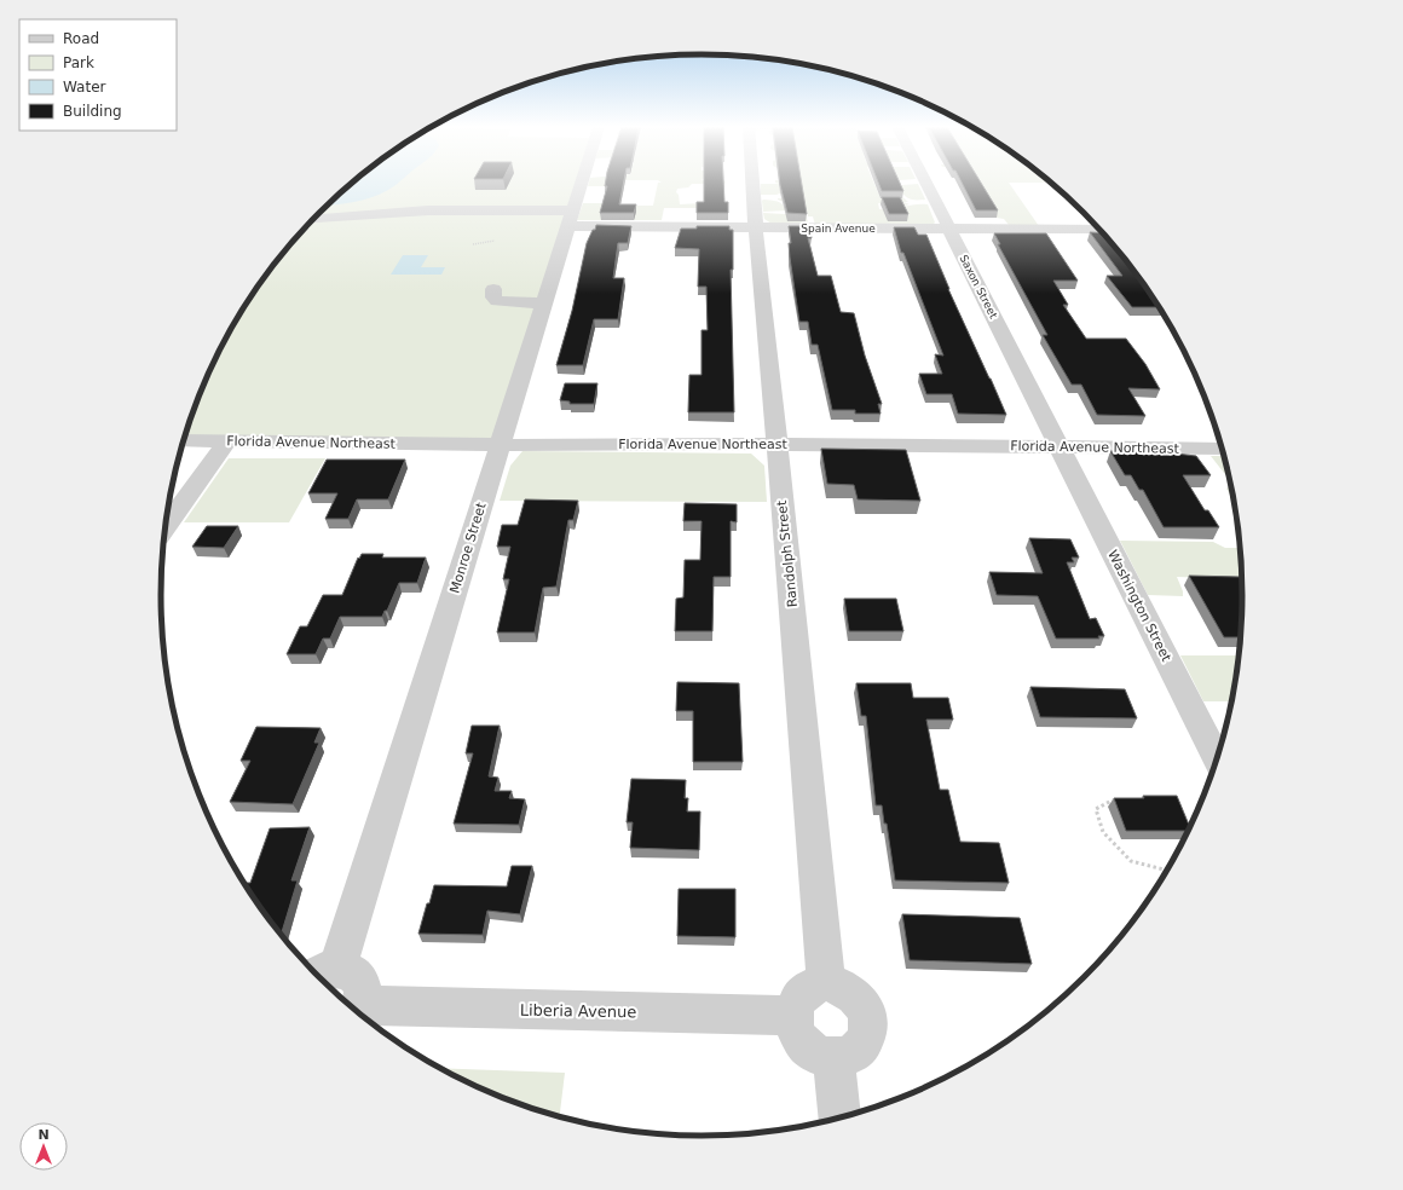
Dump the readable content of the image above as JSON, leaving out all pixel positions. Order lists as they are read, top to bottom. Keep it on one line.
{"streets":{"street":["Spain Avenue","Saxon Street","Florida Avenue Northeast","Monroe Street","Randolph Street","Washington Street","Liberia Avenue"]},"crossings":[["Spain Avenue","Saxon Street"],["Spain Avenue","Monroe Street"],["Spain Avenue","Randolph Street"],["Saxon Street","Florida Avenue Northeast"],["Saxon Street","Washington Street"],["Florida Avenue Northeast","Monroe Street"],["Florida Avenue Northeast","Randolph Street"],["Florida Avenue Northeast","Washington Street"],["Randolph Street","Liberia Avenue"]],"legend":["Road","Park","Water","Building"],"north":"top"}
